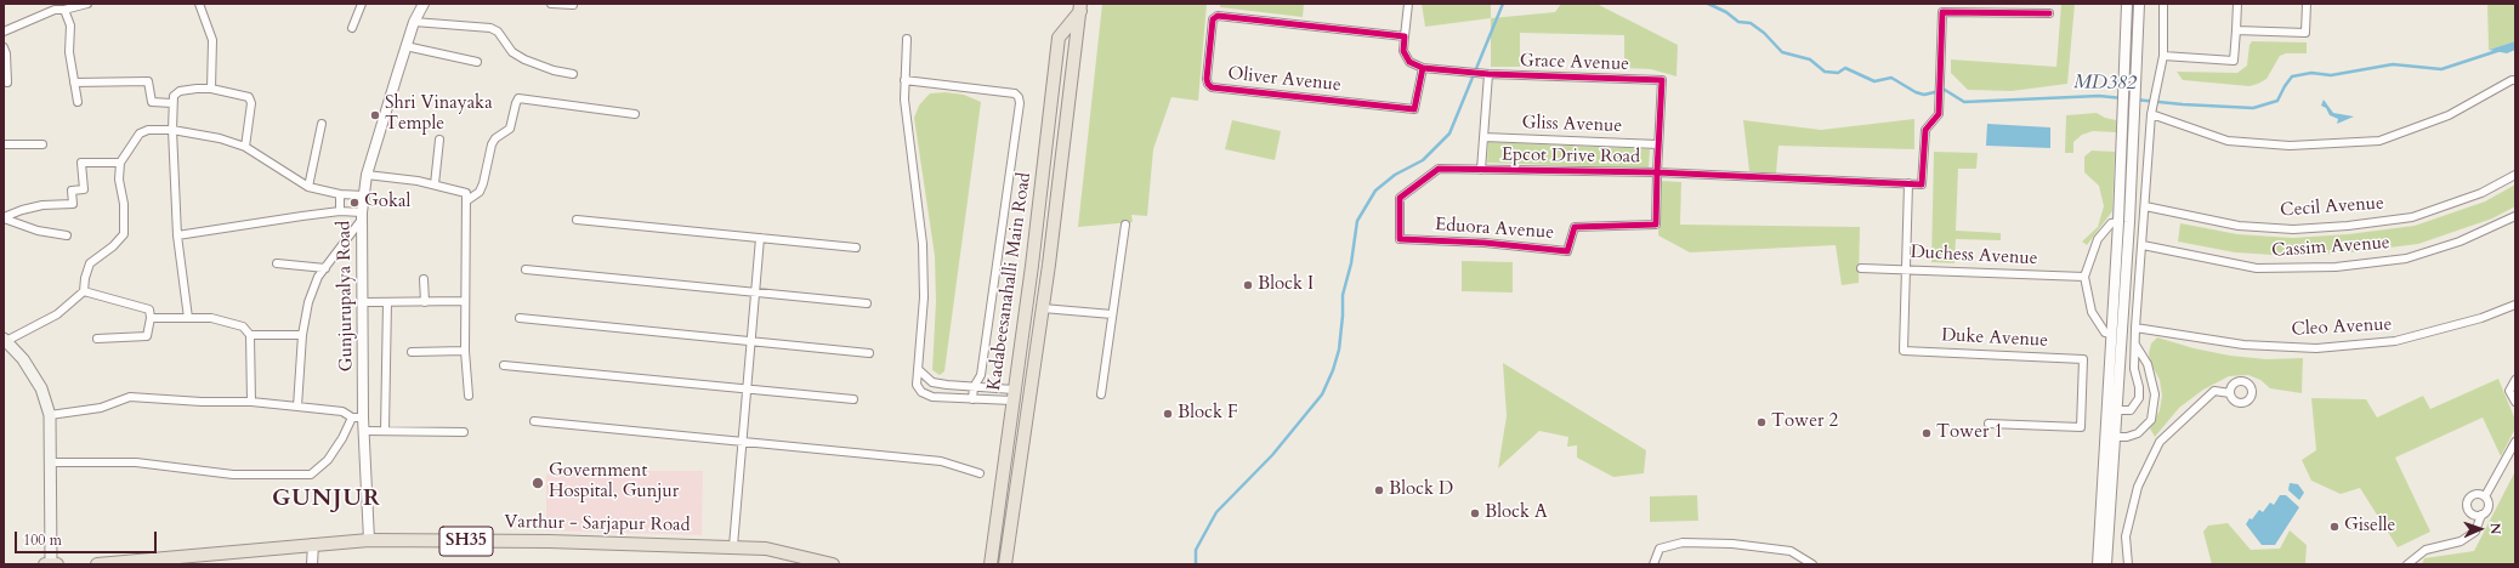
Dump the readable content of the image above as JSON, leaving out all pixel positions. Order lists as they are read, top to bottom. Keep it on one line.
{"streets":{"main road":["Kadabeesanahalli Main Road","Varthur - Sarjapur Road","SH35"],"street":["Grace Avenue","Oliver Avenue","Gliss Avenue","Epcot Drive Road","Cecil Avenue","Eduora Avenue","Cassim Avenue","Duchess Avenue","Gunjurupalya Road","Cleo Avenue","Duke Avenue"]},"crossings":[["Grace Avenue","Oliver Avenue"],["Grace Avenue","Gliss Avenue"],["Epcot Drive Road","Eduora Avenue"],["Duchess Avenue","Duke Avenue"],["Gunjurupalya Road","Varthur - Sarjapur Road"]],"districts":["GUNJUR"],"water":["MD382"],"places":["Shri Vinayaka Temple","Gokal","Block I","Block F","Tower 2","Tower 1","Government Hospital, Gunjur","Block D","Block A","Giselle"],"scale_bar":"100 m","north":"right"}
